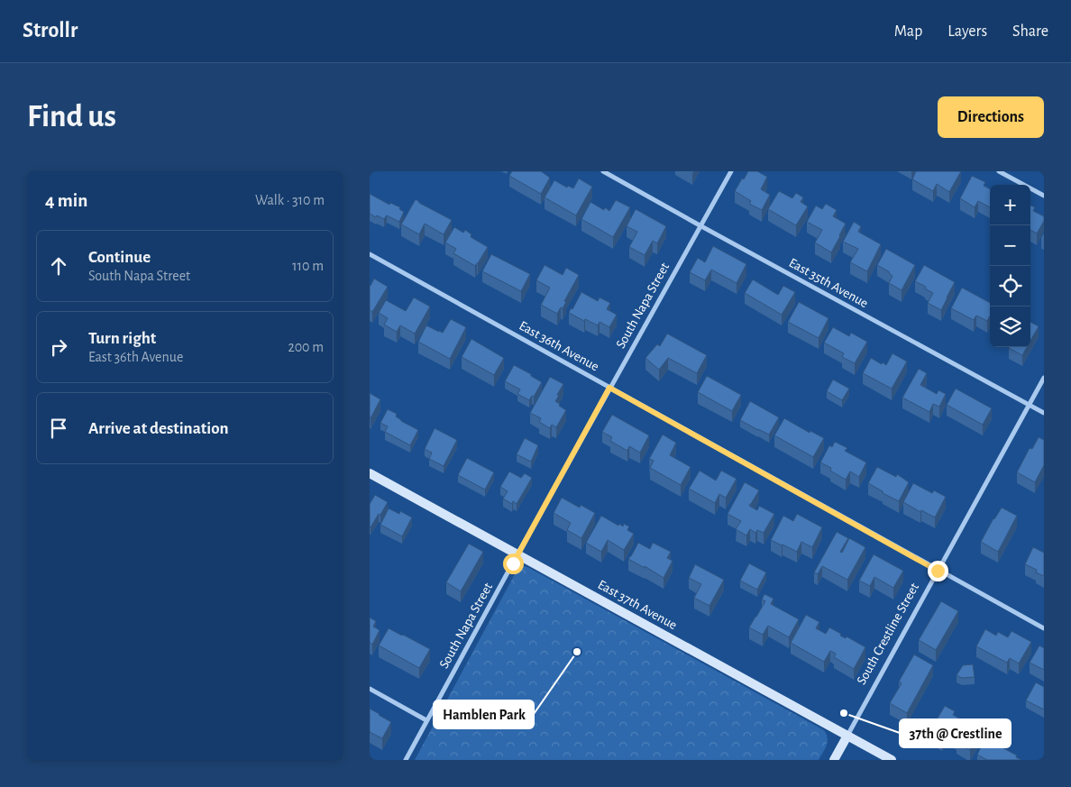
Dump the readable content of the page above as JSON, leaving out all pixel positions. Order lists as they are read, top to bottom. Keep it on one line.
{"streets":{"street":["East 35th Avenue","South Napa Street","East 36th Avenue","East 37th Avenue","South Crestline Street"]},"crossings":[["East 35th Avenue","South Napa Street"],["East 35th Avenue","South Crestline Street"],["South Napa Street","East 36th Avenue"],["South Napa Street","East 37th Avenue"],["East 36th Avenue","South Crestline Street"],["East 37th Avenue","South Crestline Street"]],"places":["Hamblen Park","37th @ Crestline"],"page":{"header":"Strollr","nav":["Map","Layers","Share"],"buttons":"Directions","title":"Find us","heading":["4 min","Walk · 310 m"],"map_buttons":["+","−"],"list":[["Continue","South Napa Street","110 m"],["Turn right","East 36th Avenue","200 m"],"Arrive at destination"]}}
